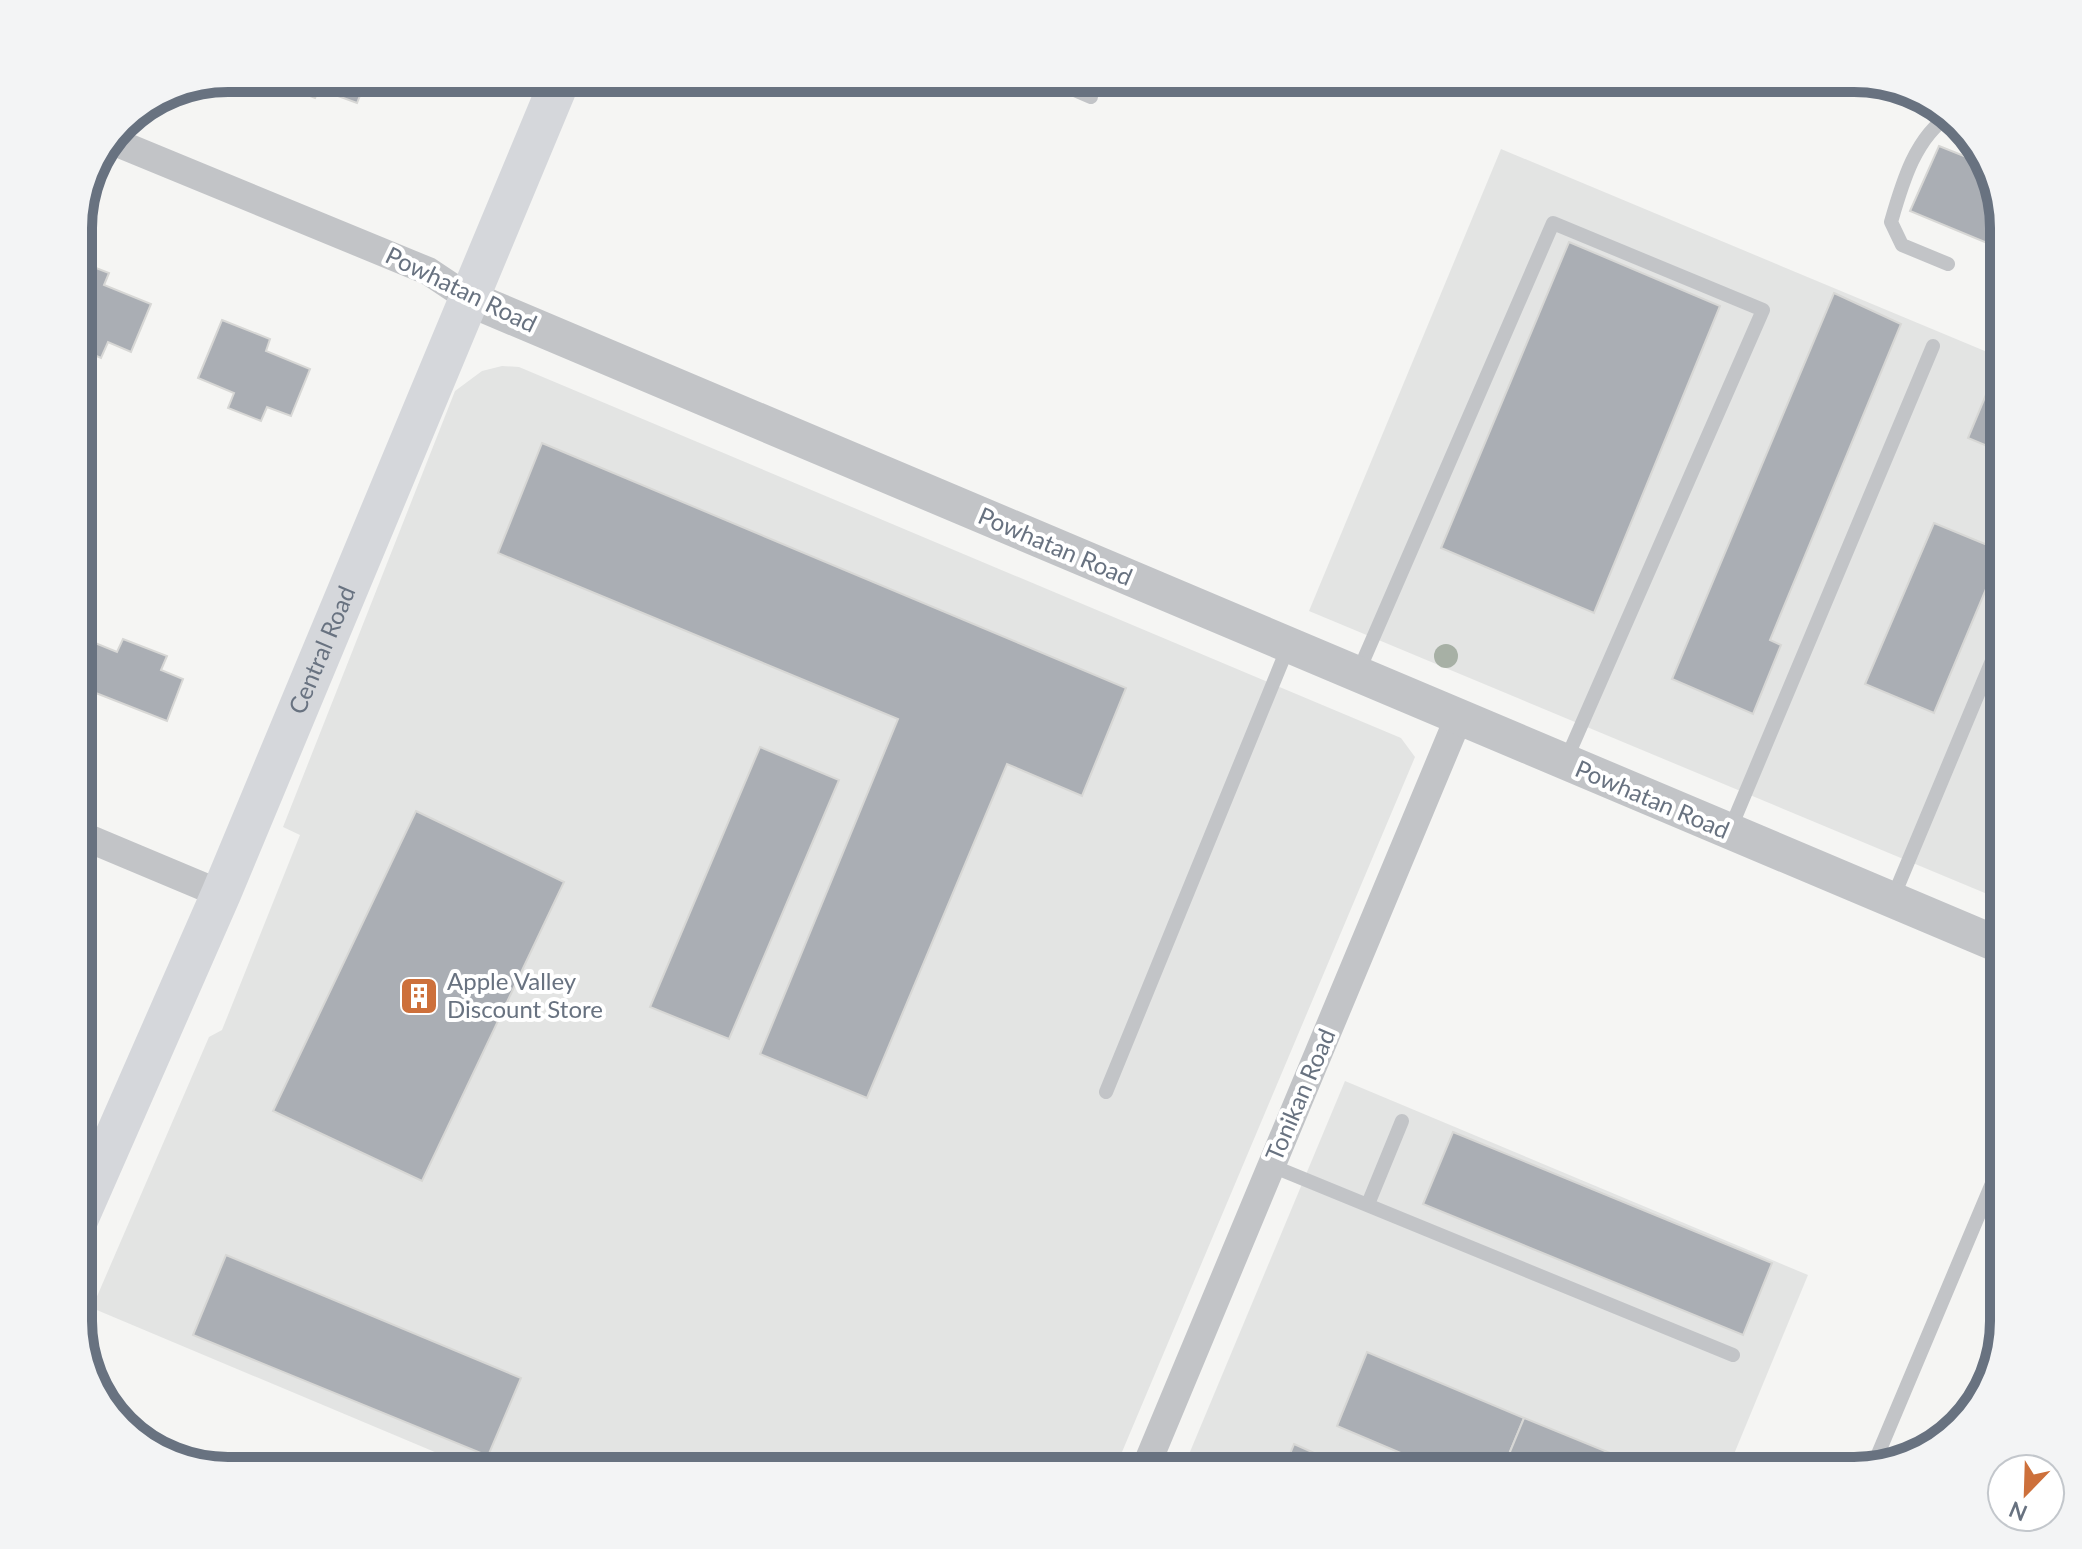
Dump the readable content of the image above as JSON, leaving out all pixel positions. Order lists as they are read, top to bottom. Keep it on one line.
{"streets":{"main road":["Central Road"],"street":["Powhatan Road","Tonikan Road"]},"crossings":[["Powhatan Road","Central Road"],["Powhatan Road","Tonikan Road"]],"places":{"building":["Apple Valley Discount Store"]},"north":"bottom left"}
